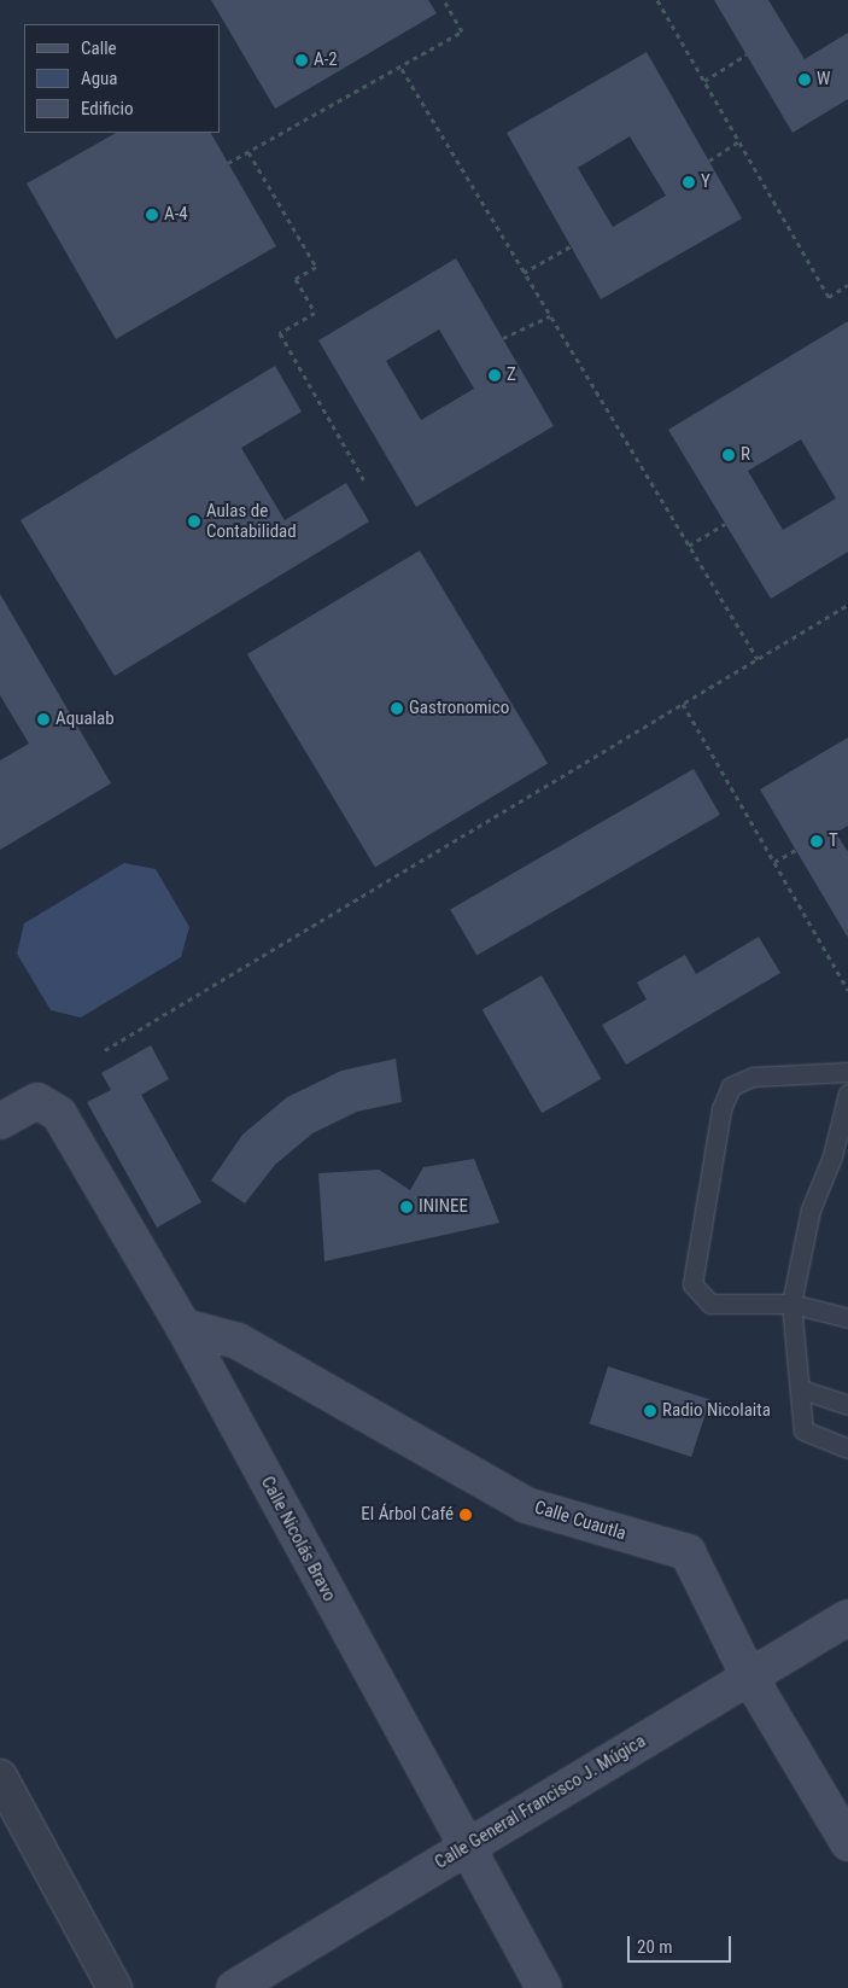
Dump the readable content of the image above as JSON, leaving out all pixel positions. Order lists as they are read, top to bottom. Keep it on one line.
{"streets":{"street":["Calle Cuautla","Calle Nicolás Bravo","Calle General Francisco J. Múgica"]},"crossings":[["Calle Cuautla","Calle Nicolás Bravo"],["Calle Cuautla","Calle General Francisco J. Múgica"],["Calle Nicolás Bravo","Calle General Francisco J. Múgica"]],"places":["A-2","W","Y","A-4","Z","R","Aulas de Contabilidad","Gastronomico","Aqualab","T","ININEE","Radio Nicolaita","El Árbol Café"],"legend":["Calle","Agua","Edificio"],"scale_bar":"20 m"}
